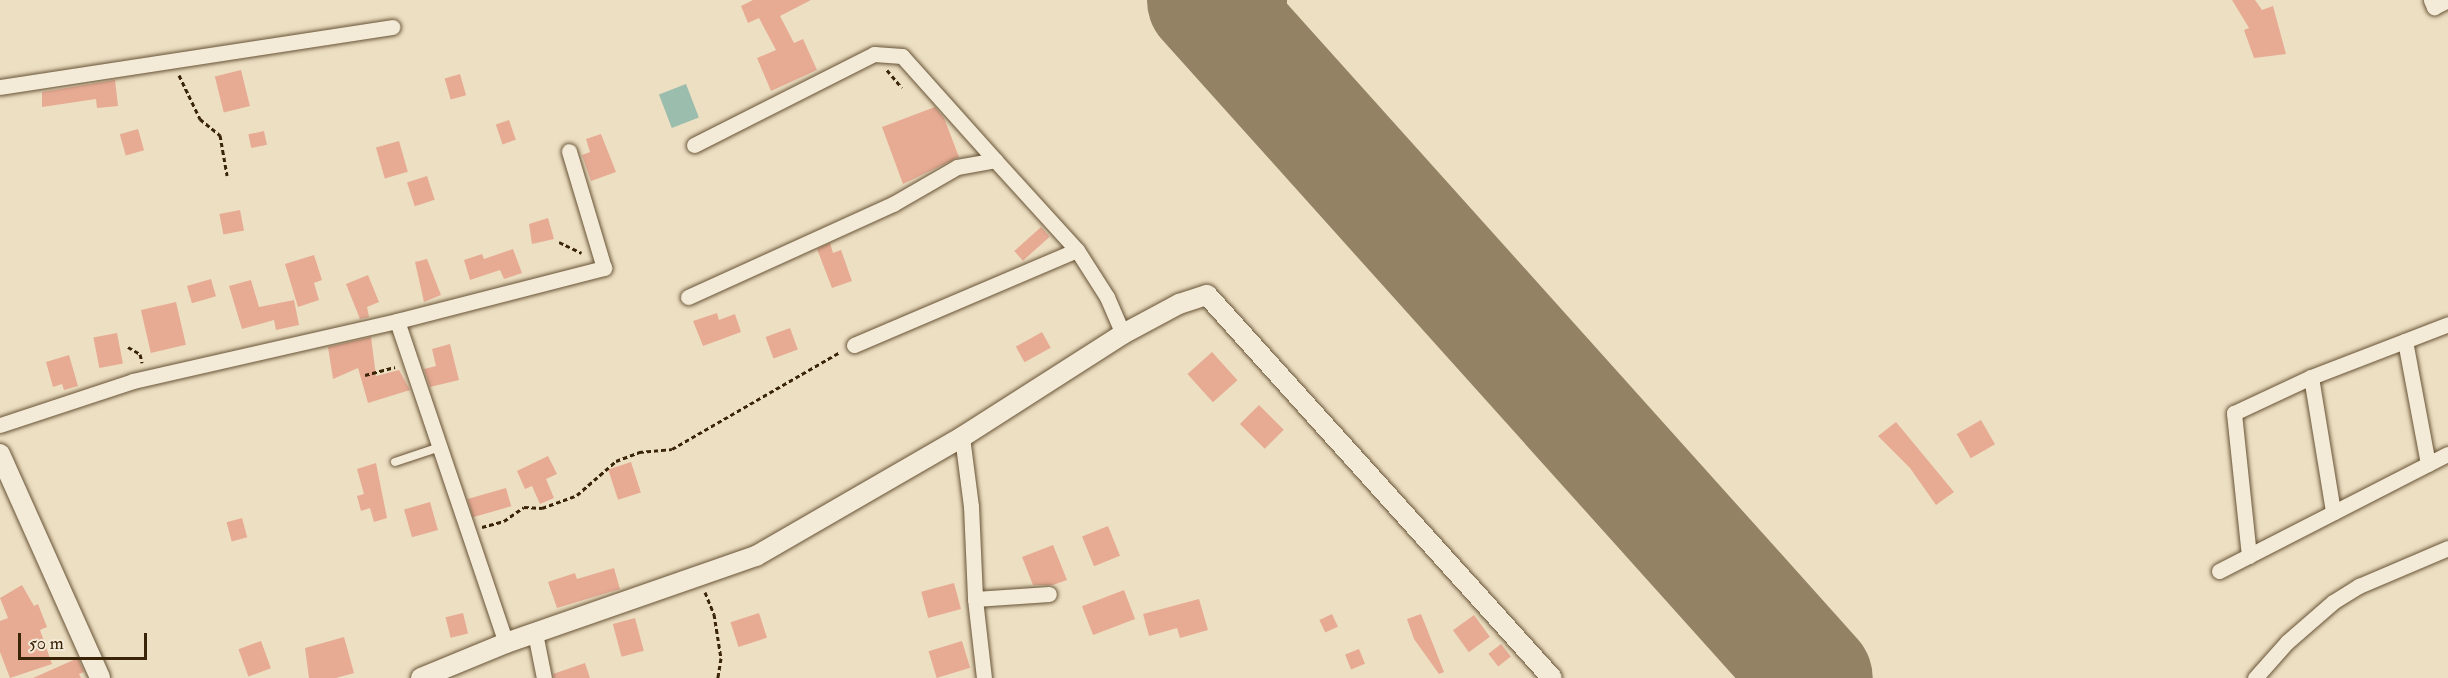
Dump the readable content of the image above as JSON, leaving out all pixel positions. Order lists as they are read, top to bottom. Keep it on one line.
{"scale_bar":"50 m"}
